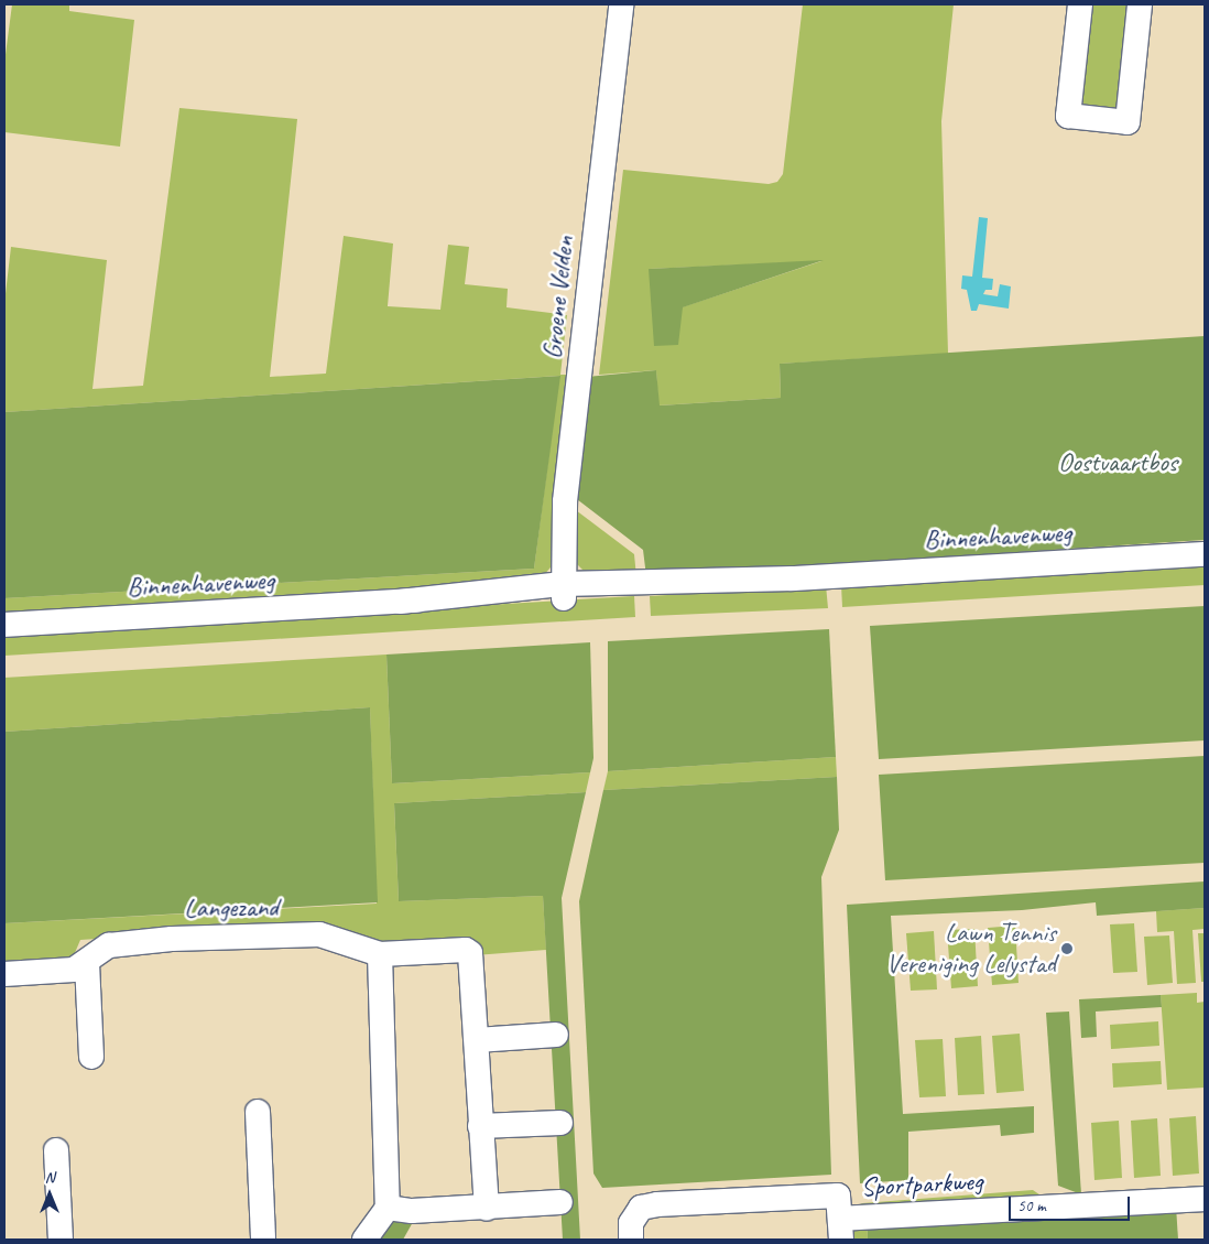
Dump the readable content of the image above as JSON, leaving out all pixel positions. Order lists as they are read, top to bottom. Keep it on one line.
{"streets":{"street":["Groene Velden","Binnenhavenweg","Langezand","Sportparkweg"]},"crossings":[["Groene Velden","Binnenhavenweg"]],"parks":["Oostvaartbos"],"places":["Lawn Tennis Vereniging Lelystad"],"scale_bar":"50 m","north":"top"}
